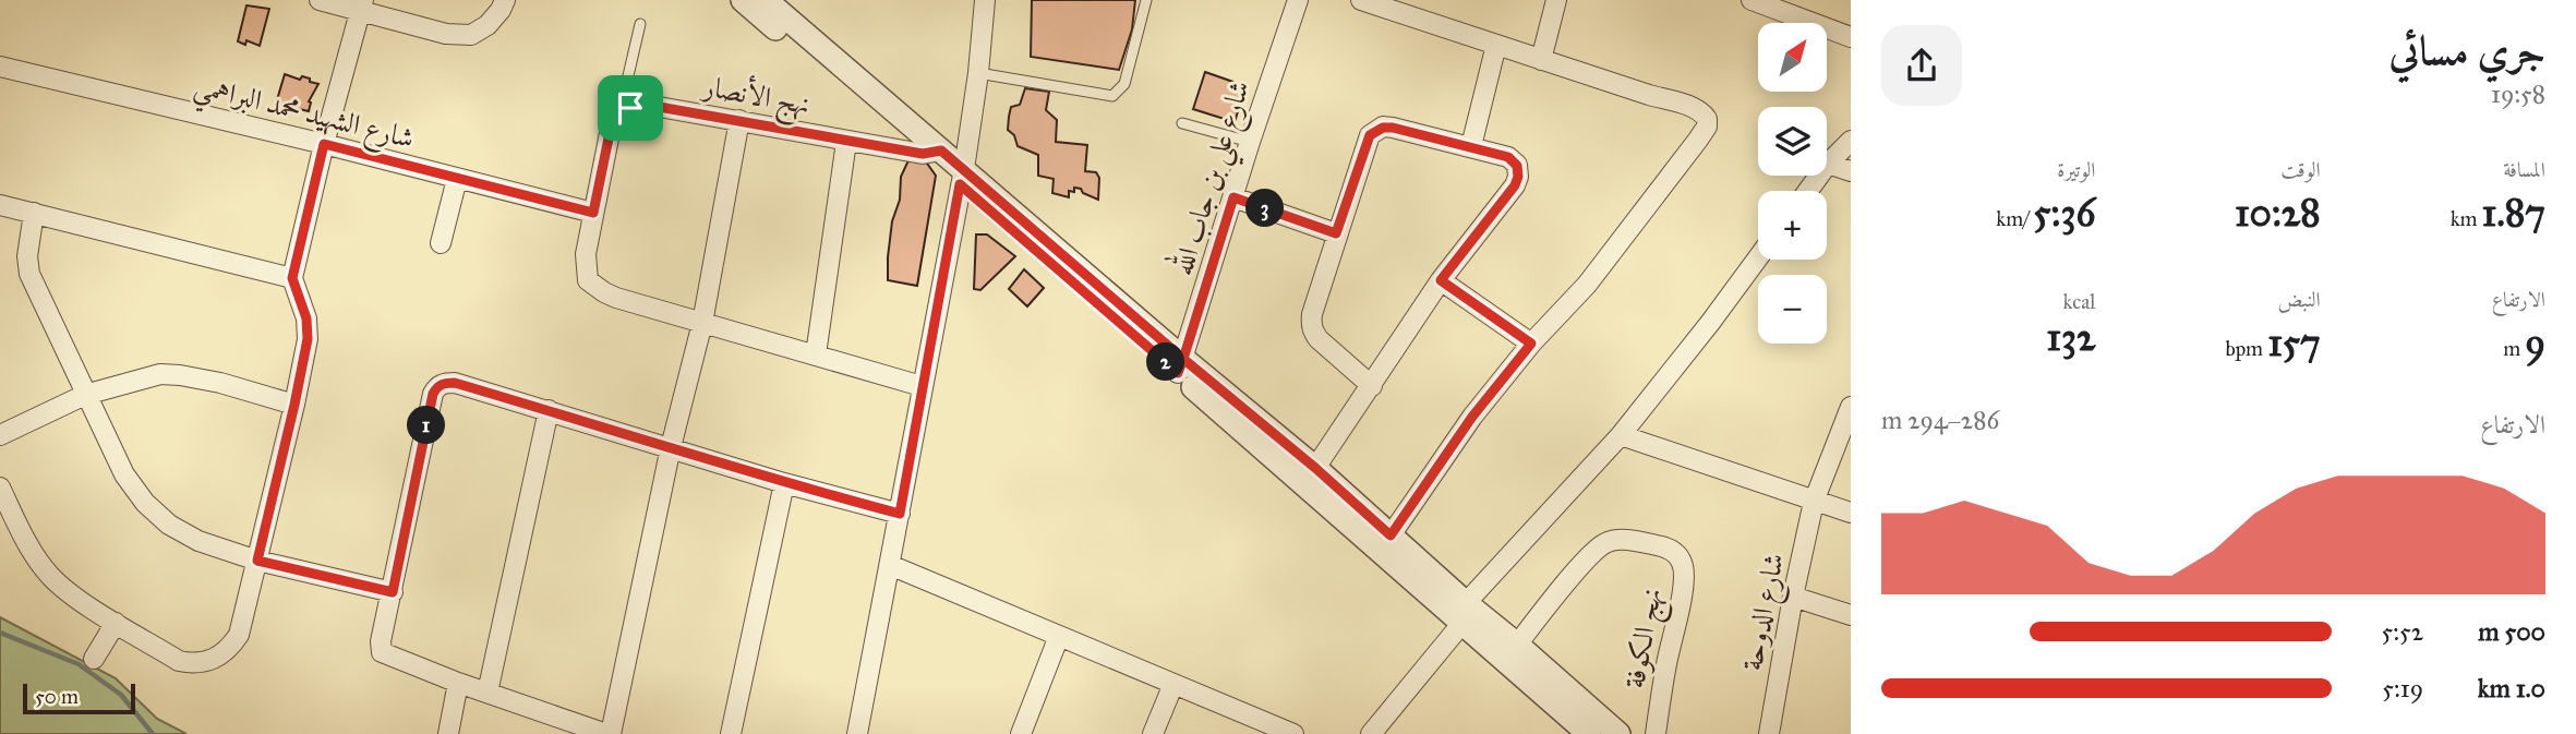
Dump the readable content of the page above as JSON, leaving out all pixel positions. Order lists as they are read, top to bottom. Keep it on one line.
{"streets":{"street":["نهج الأنصار","شارع الشهيد محمد البراهمي","شارع علي بن جاب الله","شارع الدوحة","نهج الكوفة"]},"scale_bar":"50 m","north":"top right","page":{"heading":["جري مسائي","19:58"],"map_buttons":["+","−"],"stats":[["المسافة","1.87 km"],["الوقت","10:28"],["الوتيرة","5:36 /km"],["الارتفاع","9 m"],["النبض","157 bpm"],["kcal","132"]],"pins":["3","2","1"],"chart":["الارتفاع","286–294 m"],"list":[{"name":"500 m","note":"5:52"},{"name":"1.0 km","note":"5:19"}],"scale":"50 m"}}
